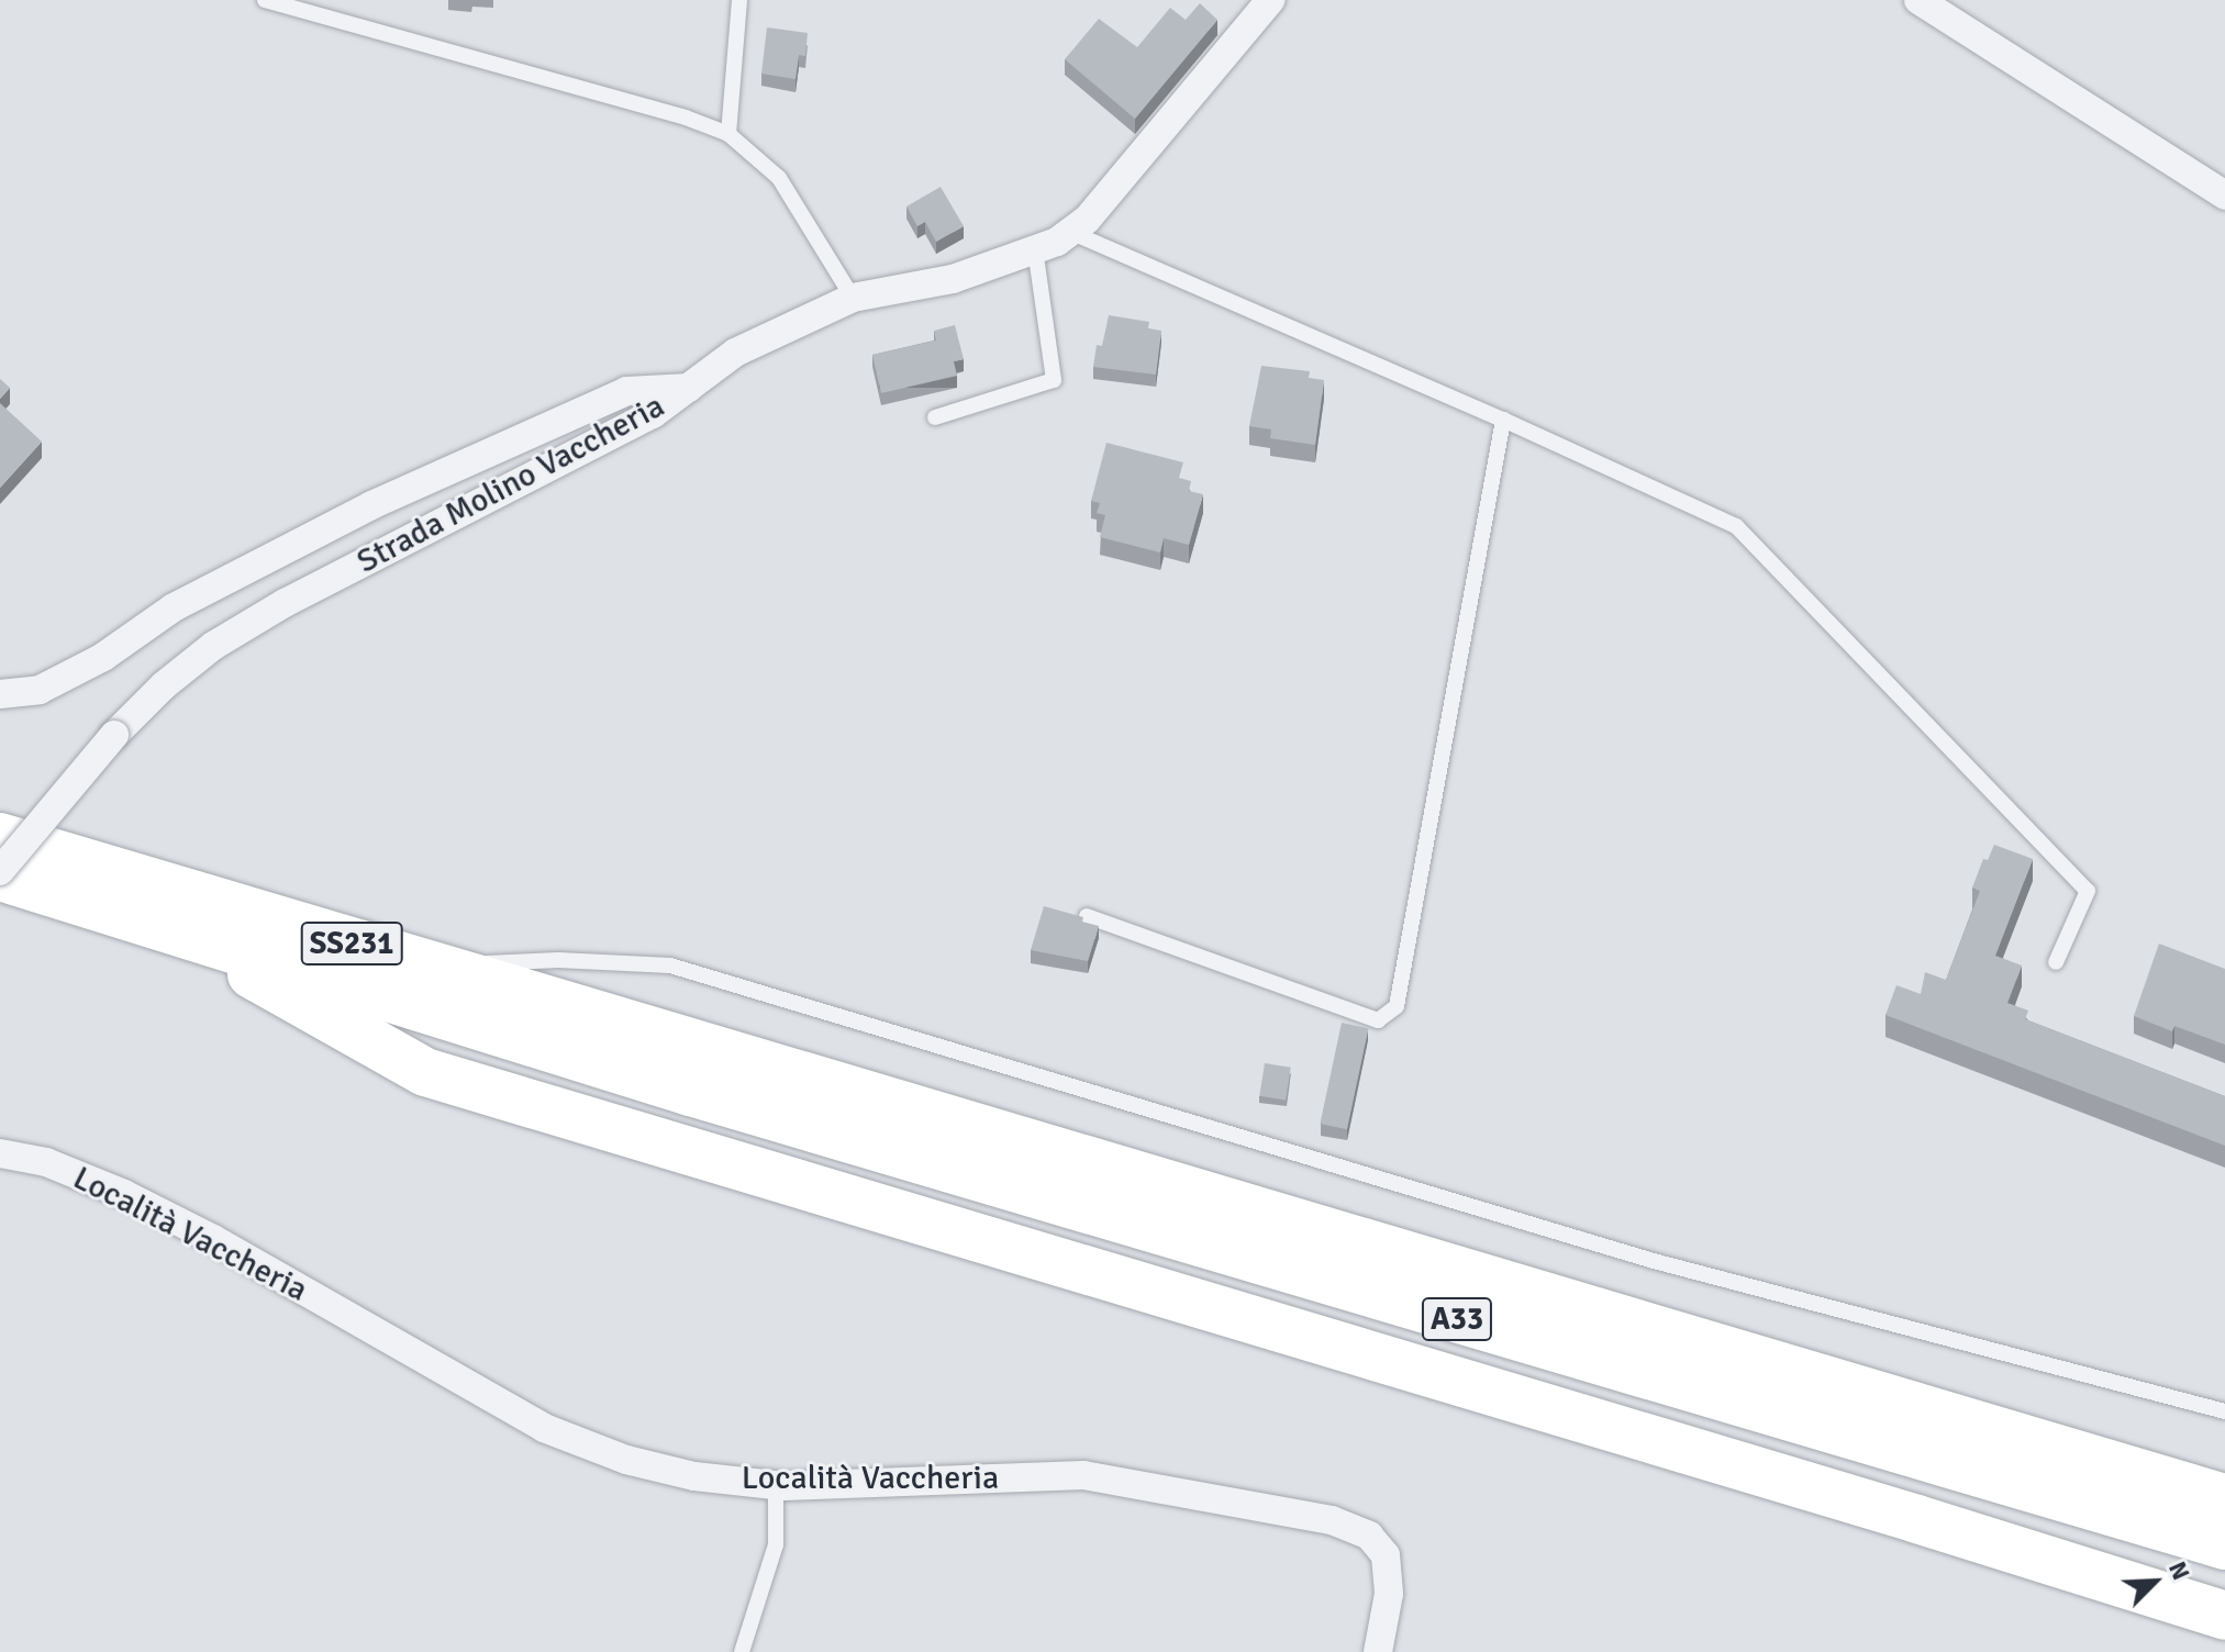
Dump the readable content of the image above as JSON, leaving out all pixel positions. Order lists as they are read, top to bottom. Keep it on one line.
{"streets":{"highway":["SS231","A33"],"street":["Strada Molino Vaccheria","Località Vaccheria"]},"crossings":[["Strada Molino Vaccheria","SS231"],["SS231","A33"]],"north":"top right"}
